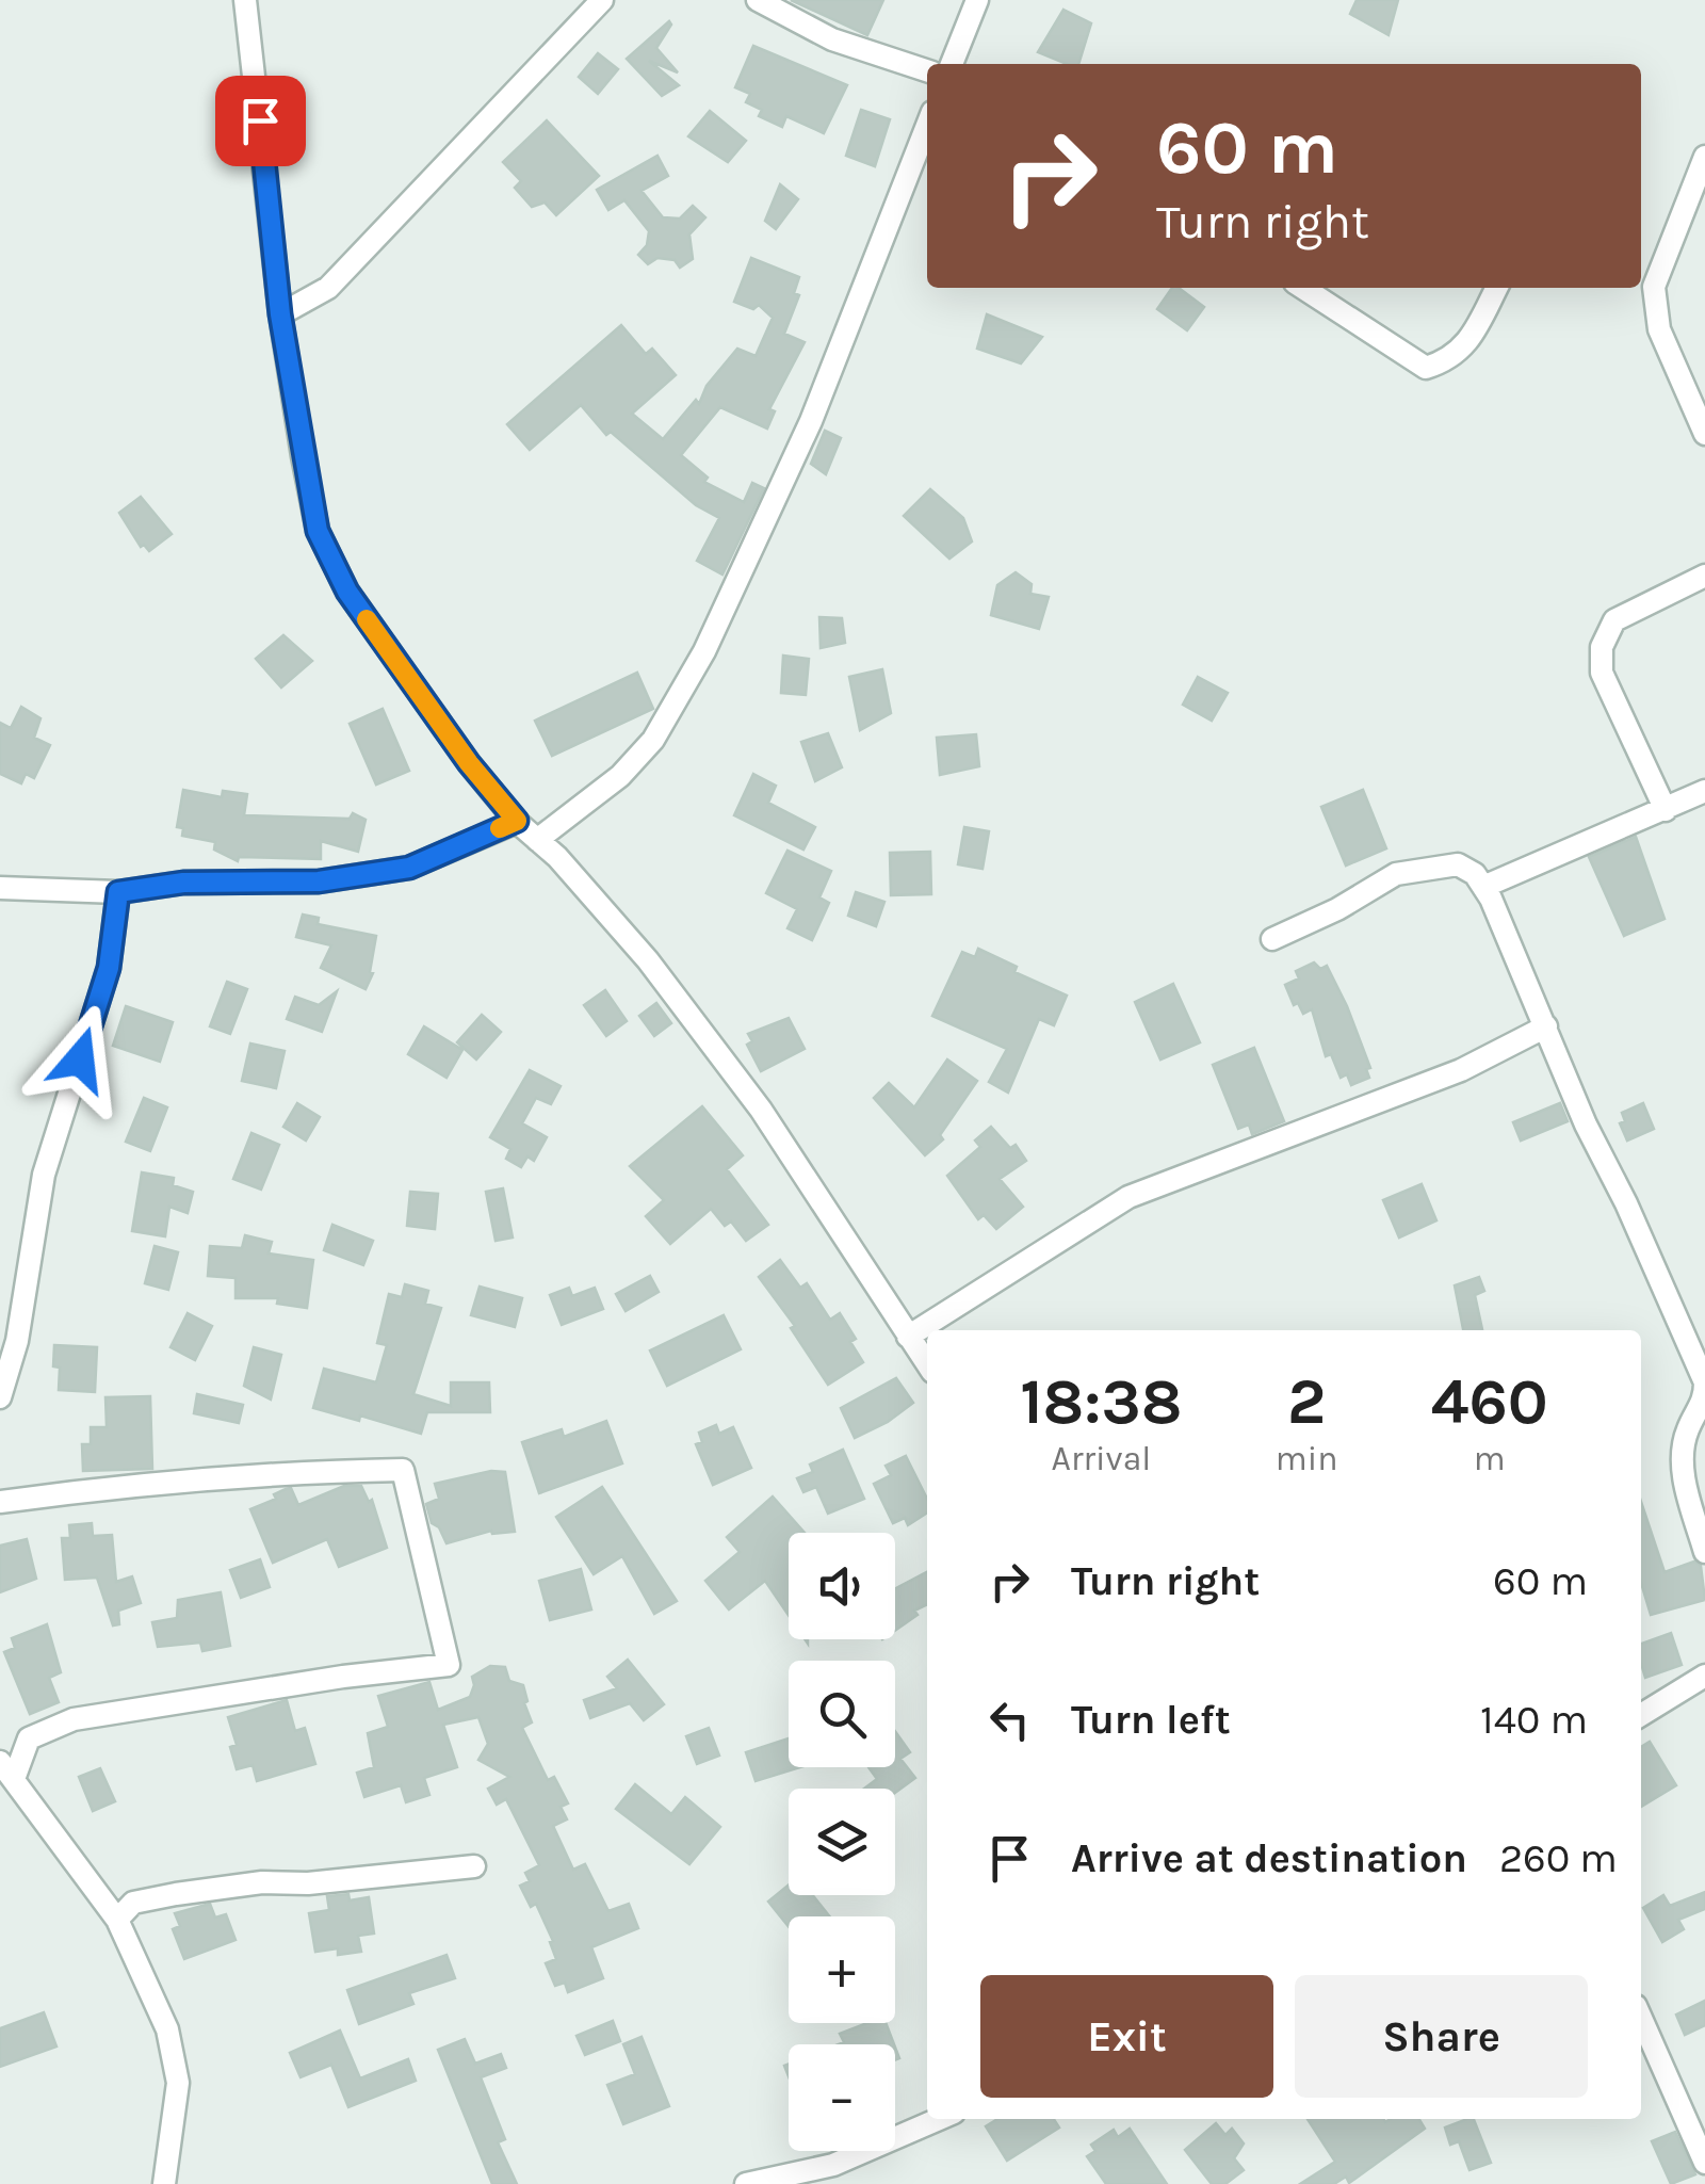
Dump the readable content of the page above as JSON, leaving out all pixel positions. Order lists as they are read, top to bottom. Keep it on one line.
{"page":{"turn":["60 m","Turn right"],"eta":["18:38","Arrival","2","min","460","m"],"list":[{"name":"Turn right","value":"60 m"},{"name":"Turn left","value":"140 m"},{"name":"Arrive at destination","value":"260 m"}],"map_buttons":["+","−"],"buttons":["Exit","Share"]}}
